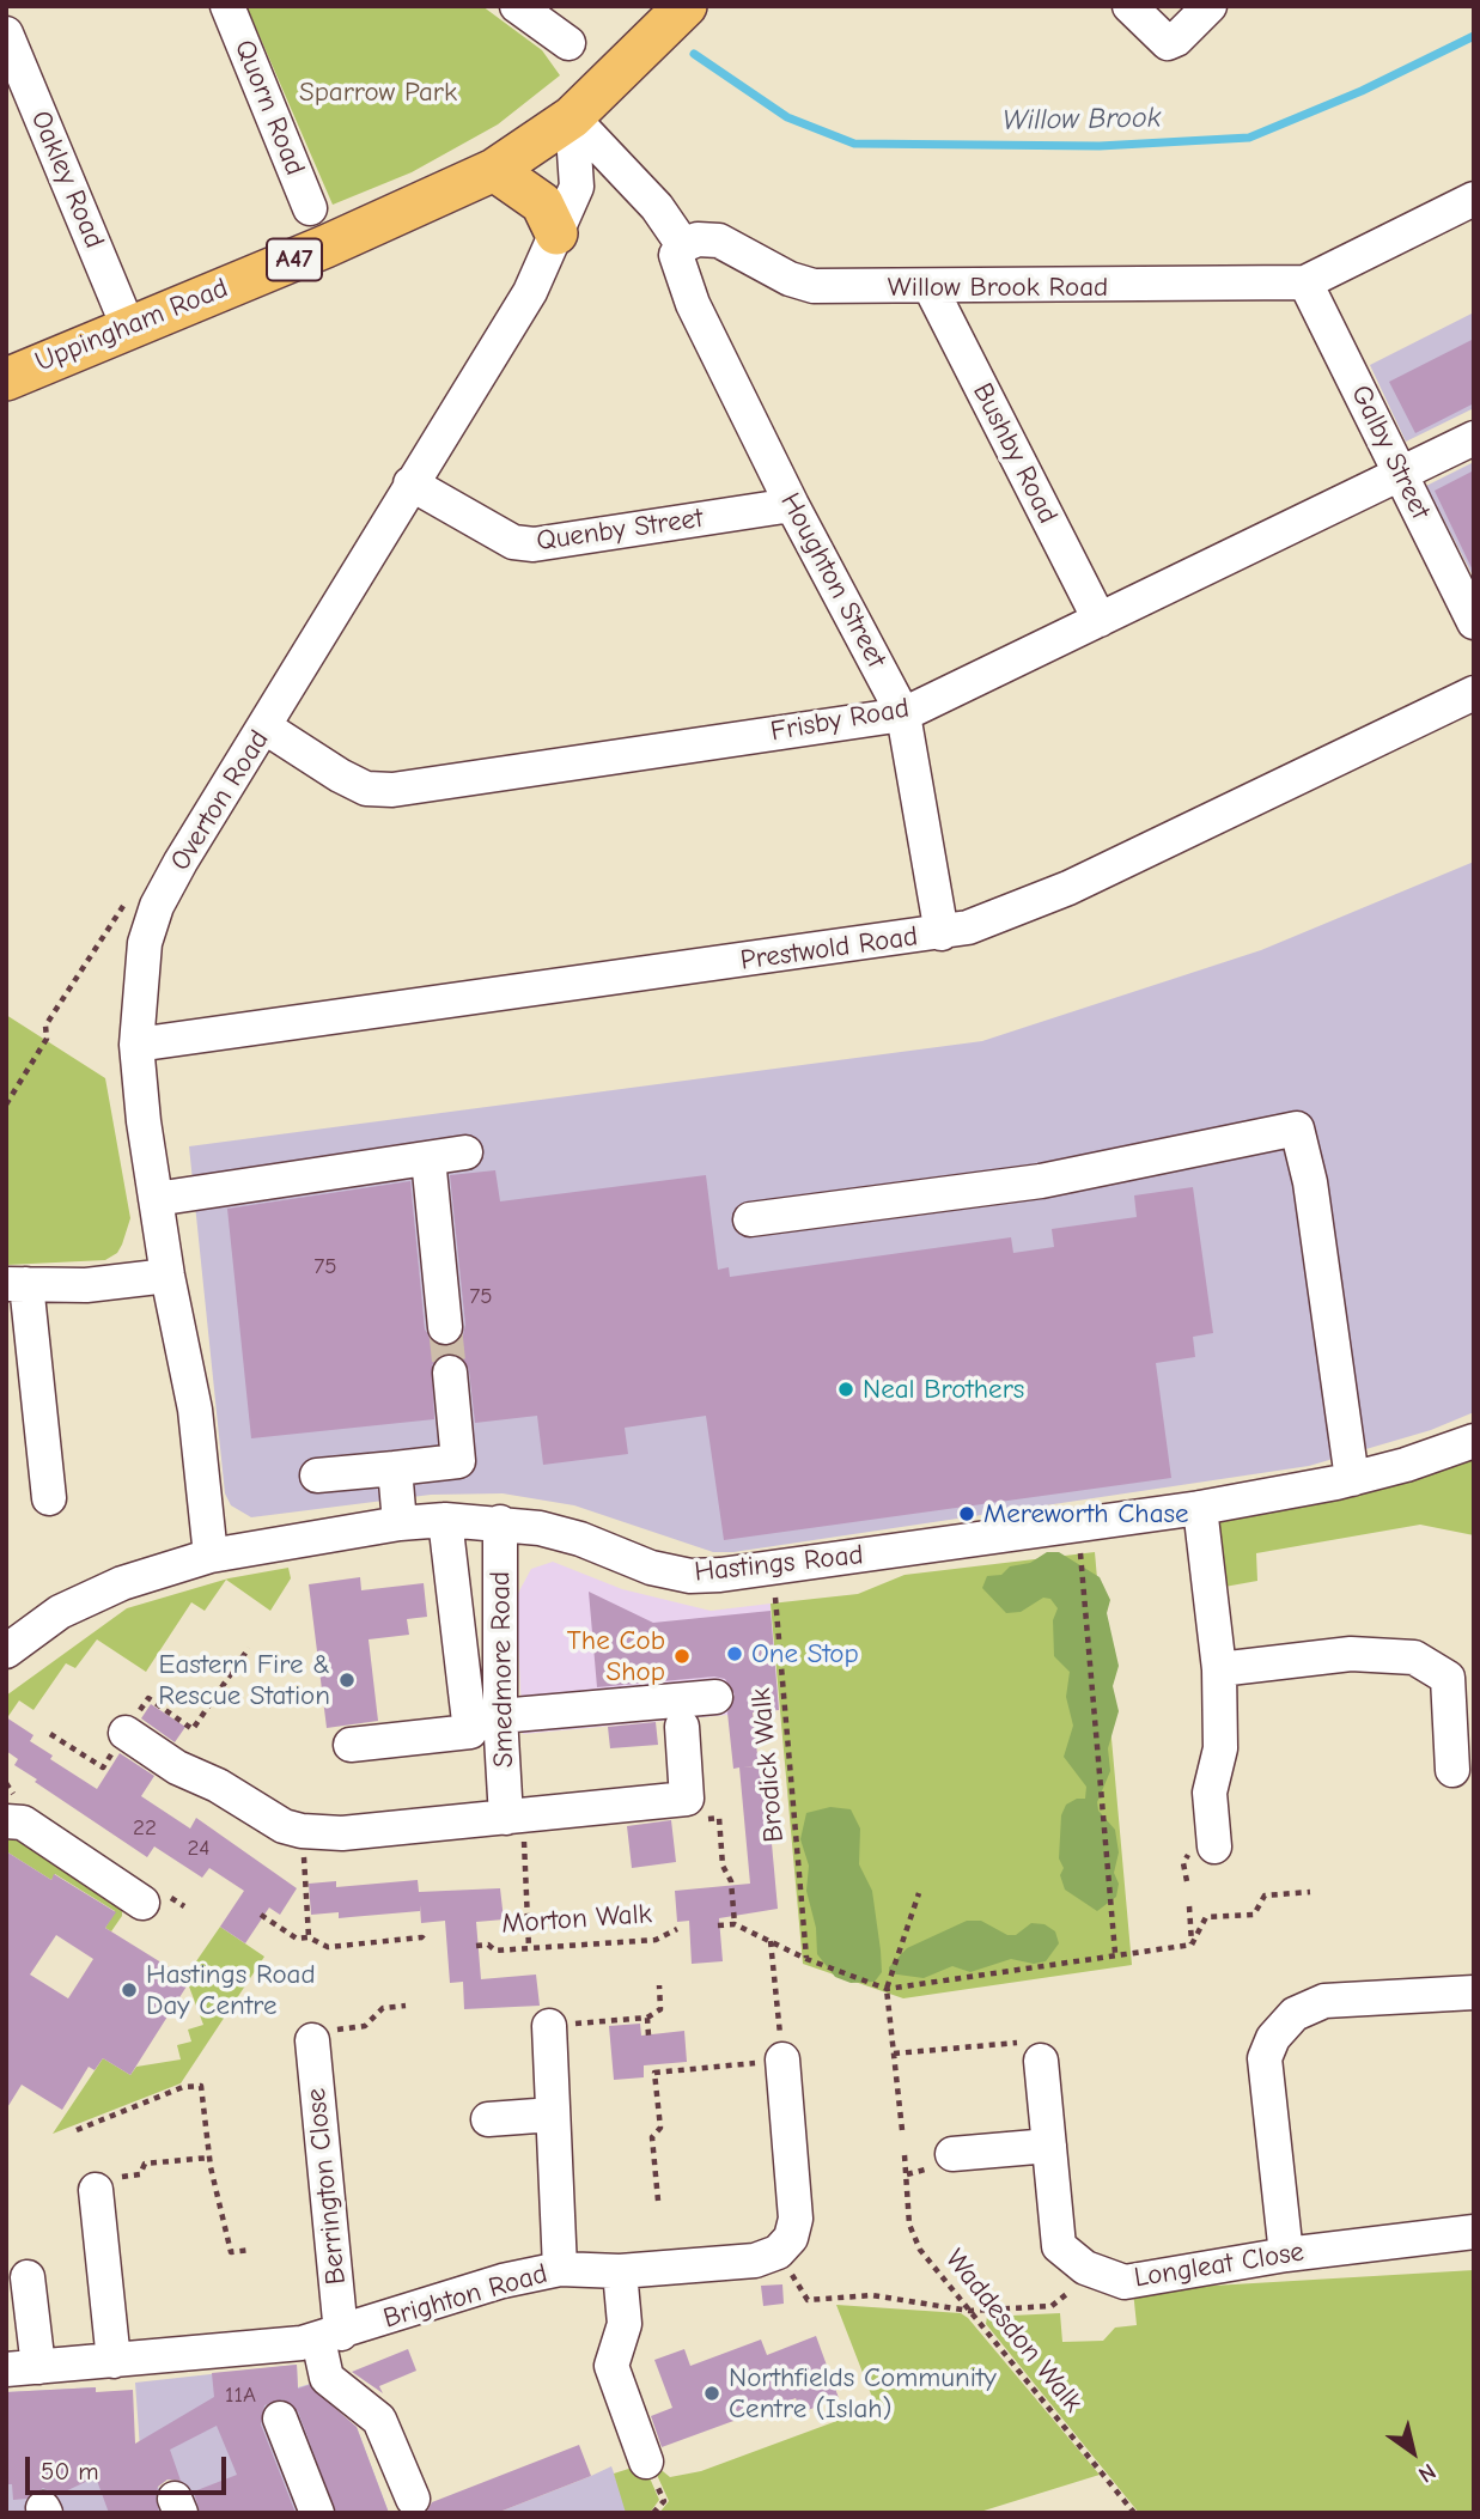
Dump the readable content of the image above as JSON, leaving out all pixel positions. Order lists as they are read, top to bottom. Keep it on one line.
{"streets":{"main road":["A47","Uppingham Road"],"street":["Quorn Road","Oakley Road","Willow Brook Road","Galby Street","Bushby Road","Quenby Street","Houghton Street","Frisby Road","Overton Road","Prestwold Road","Hastings Road","Smedmore Road","Berrington Close","Longleat Close","Brighton Road"],"path":["Brodick Walk","Morton Walk","Waddesdon Walk"]},"crossings":[["Oakley Road","Uppingham Road"],["A47","Uppingham Road"],["A47","Overton Road"],["Willow Brook Road","Galby Street"],["Willow Brook Road","Bushby Road"],["Willow Brook Road","Houghton Street"],["Uppingham Road","Overton Road"],["Galby Street","Frisby Road"],["Bushby Road","Frisby Road"],["Quenby Street","Houghton Street"],["Quenby Street","Overton Road"],["Houghton Street","Frisby Road"],["Houghton Street","Prestwold Road"],["Frisby Road","Overton Road"],["Overton Road","Prestwold Road"],["Overton Road","Hastings Road"],["Hastings Road","Smedmore Road"],["Hastings Road","Brodick Walk"],["Berrington Close","Brighton Road"]],"water":["Willow Brook"],"parks":["Sparrow Park"],"places":["Neal Brothers","Mereworth Chase","One Stop","The Cob Shop","Eastern Fire & Rescue Station","Hastings Road Day Centre","Northfields Community Centre (Islah)"],"house_numbers":["75","75","22","24","11A"],"scale_bar":"50 m","north":"bottom right"}
